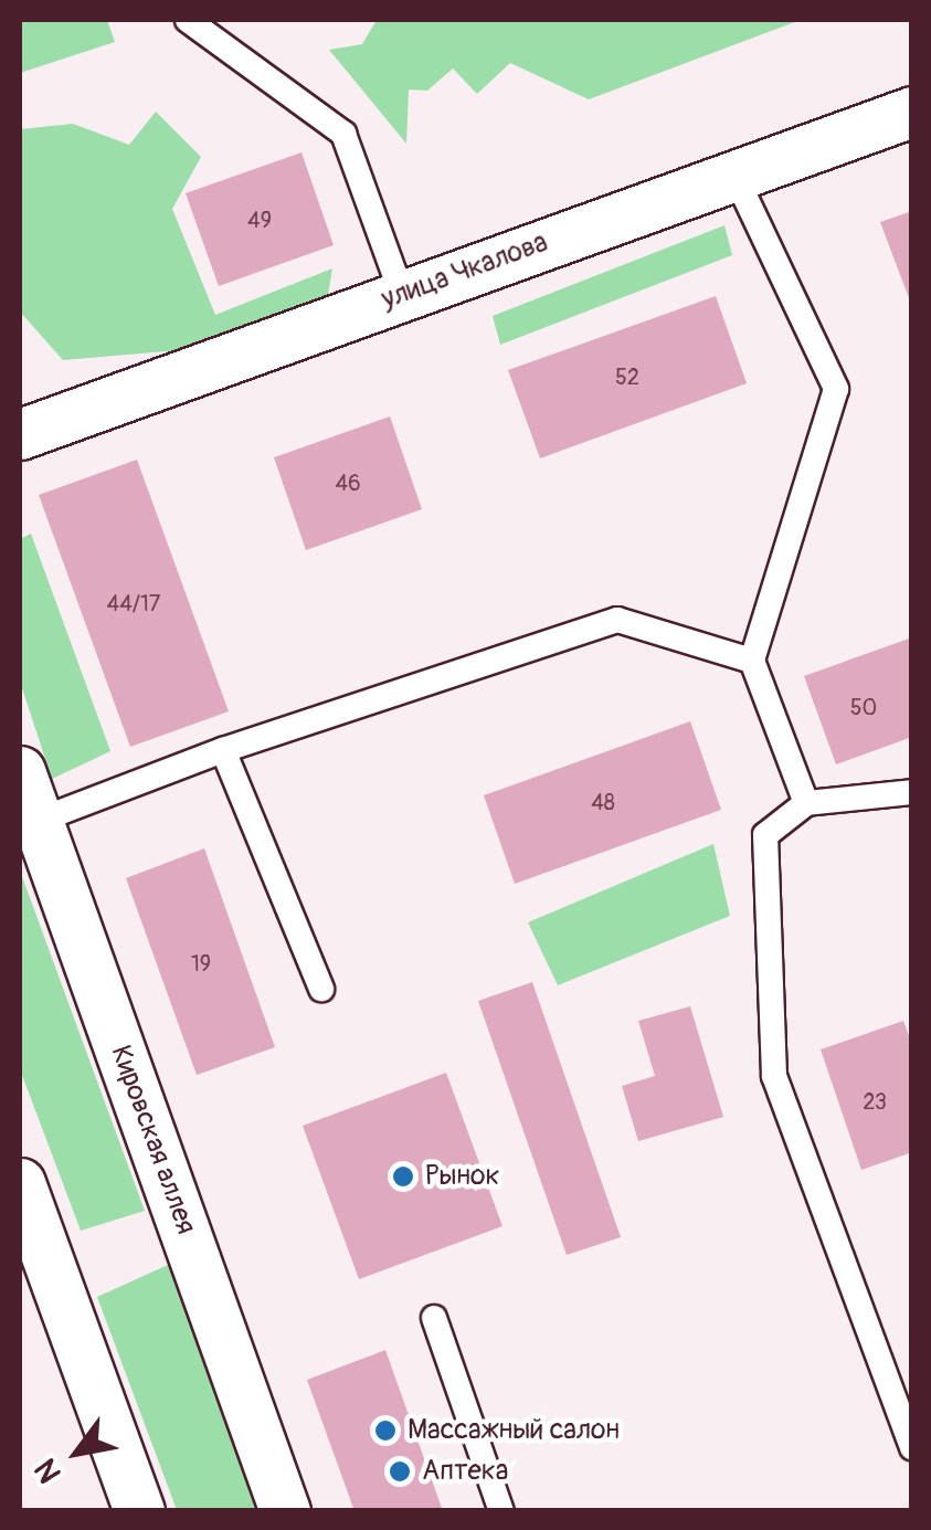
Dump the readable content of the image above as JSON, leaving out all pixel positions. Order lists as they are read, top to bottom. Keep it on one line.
{"streets":{"street":["улица Чкалова","Кировская аллея"]},"places":["Рынок","Массажный салон","Аптека"],"house_numbers":["49","52","46","44/17","50","48","19","23"],"north":"bottom left"}
